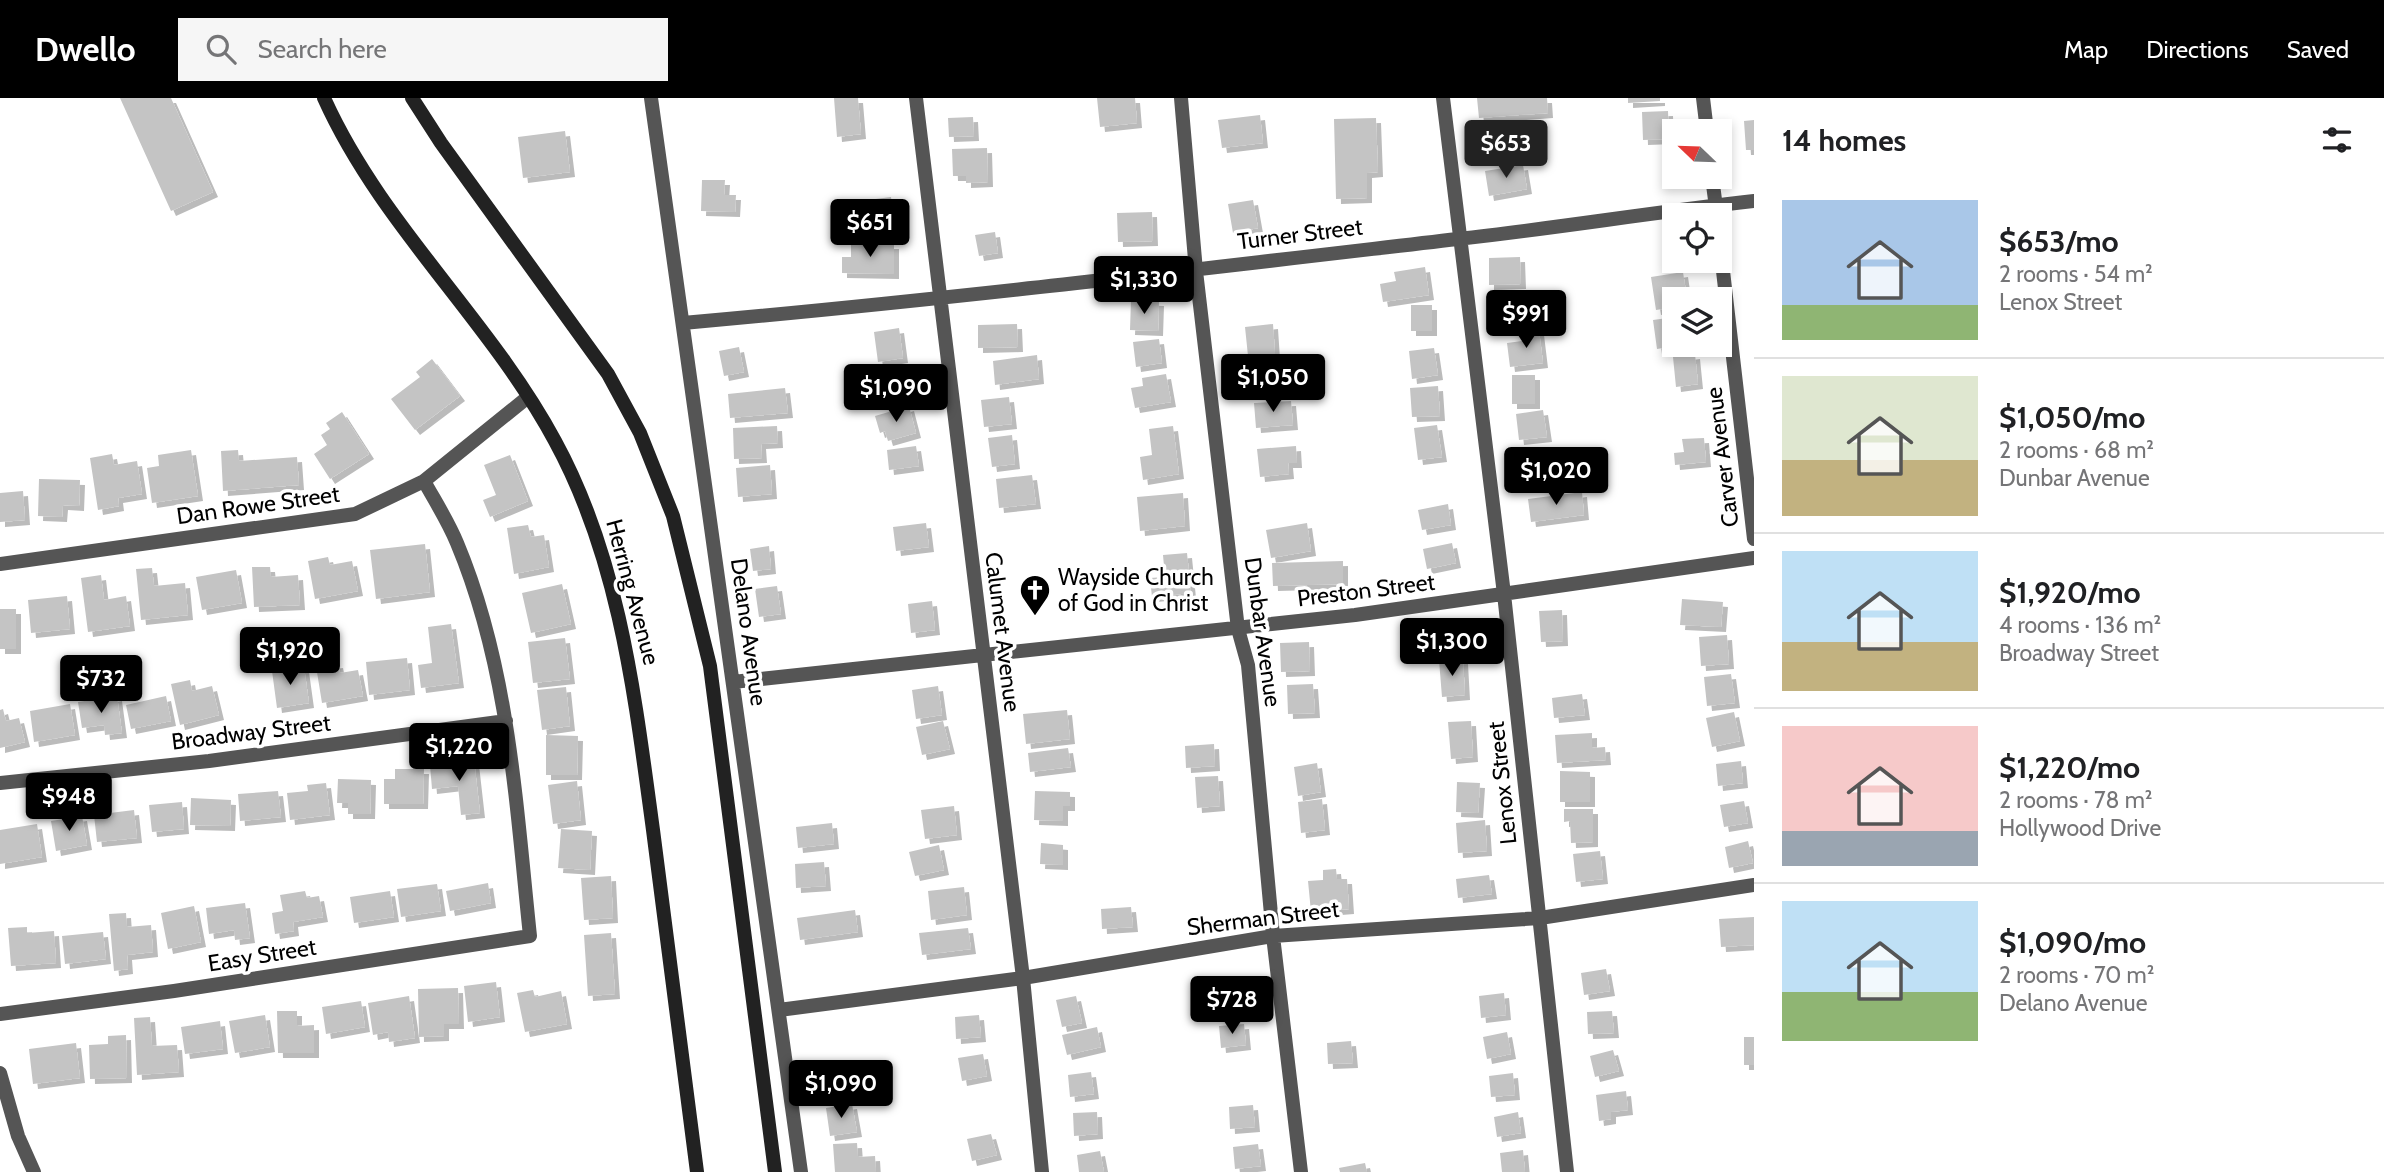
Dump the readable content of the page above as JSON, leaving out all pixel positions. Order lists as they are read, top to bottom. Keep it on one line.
{"streets":{"main road":["Herring Avenue"],"street":["Turner Street","Carver Avenue","Dan Rowe Street","Preston Street","Delano Avenue","Calumet Avenue","Dunbar Avenue","Broadway Street","Lenox Street","Sherman Street","Easy Street"]},"crossings":[["Turner Street","Delano Avenue"],["Turner Street","Calumet Avenue"],["Turner Street","Dunbar Avenue"],["Turner Street","Lenox Street"],["Dan Rowe Street","Herring Avenue"],["Preston Street","Delano Avenue"],["Preston Street","Calumet Avenue"],["Preston Street","Dunbar Avenue"],["Preston Street","Lenox Street"],["Delano Avenue","Sherman Street"],["Calumet Avenue","Sherman Street"],["Dunbar Avenue","Sherman Street"],["Broadway Street","Easy Street"],["Lenox Street","Sherman Street"]],"places":{"church":["Wayside Church of God in Christ"]},"north":"top left","page":{"header":"Dwello","search":"Search here","nav":["Map","Directions","Saved"],"heading":"14 homes","price":["$653","$651","$1,330","$991","$1,050","$1,090","$1,020","$1,300","$1,920","$732","$1,220","$948","$728","$1,090"],"list":[{"name":"$653/mo","note":"2 rooms · 54 m² · Lenox Street"},{"name":"$1,050/mo","note":"2 rooms · 68 m² · Dunbar Avenue"},{"name":"$1,920/mo","note":"4 rooms · 136 m² · Broadway Street"},{"name":"$1,220/mo","note":"2 rooms · 78 m² · Hollywood Drive"},{"name":"$1,090/mo","note":"2 rooms · 70 m² · Delano Avenue"}]}}
